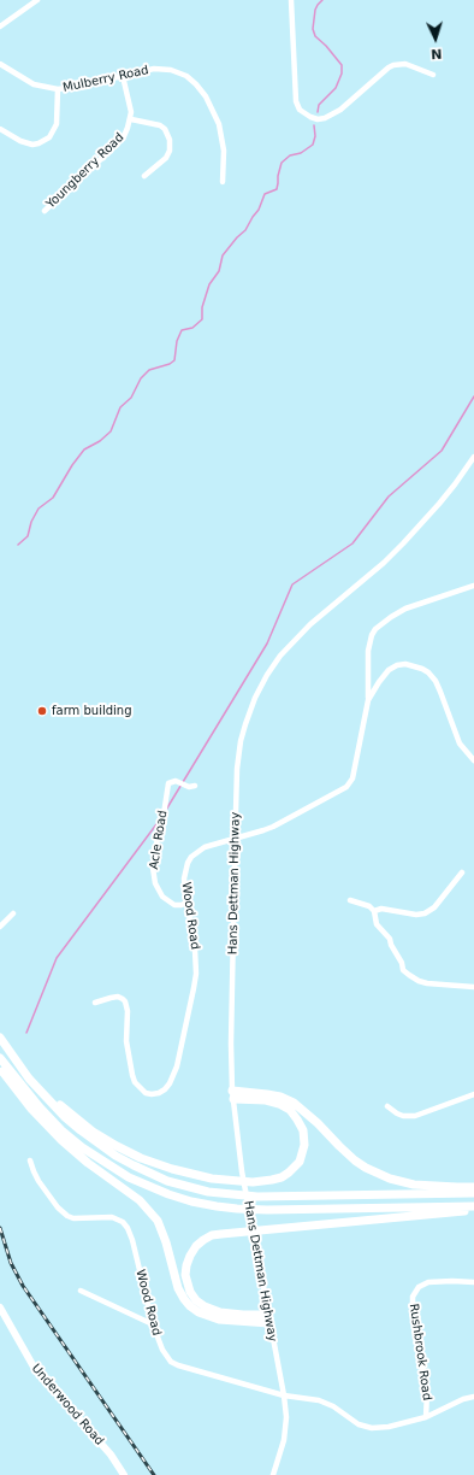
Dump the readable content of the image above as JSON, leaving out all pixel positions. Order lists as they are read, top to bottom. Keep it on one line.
{"streets":{"main road":["Underwood Road"],"street":["Mulberry Road","Youngberry Road","Acle Road","Hans Dettman Highway","Wood Road","Rushbrook Road"]},"crossings":[["Mulberry Road","Youngberry Road"],["Acle Road","Wood Road"],["Hans Dettman Highway","Wood Road"],["Wood Road","Rushbrook Road"]],"places":["farm building"],"north":"bottom"}
